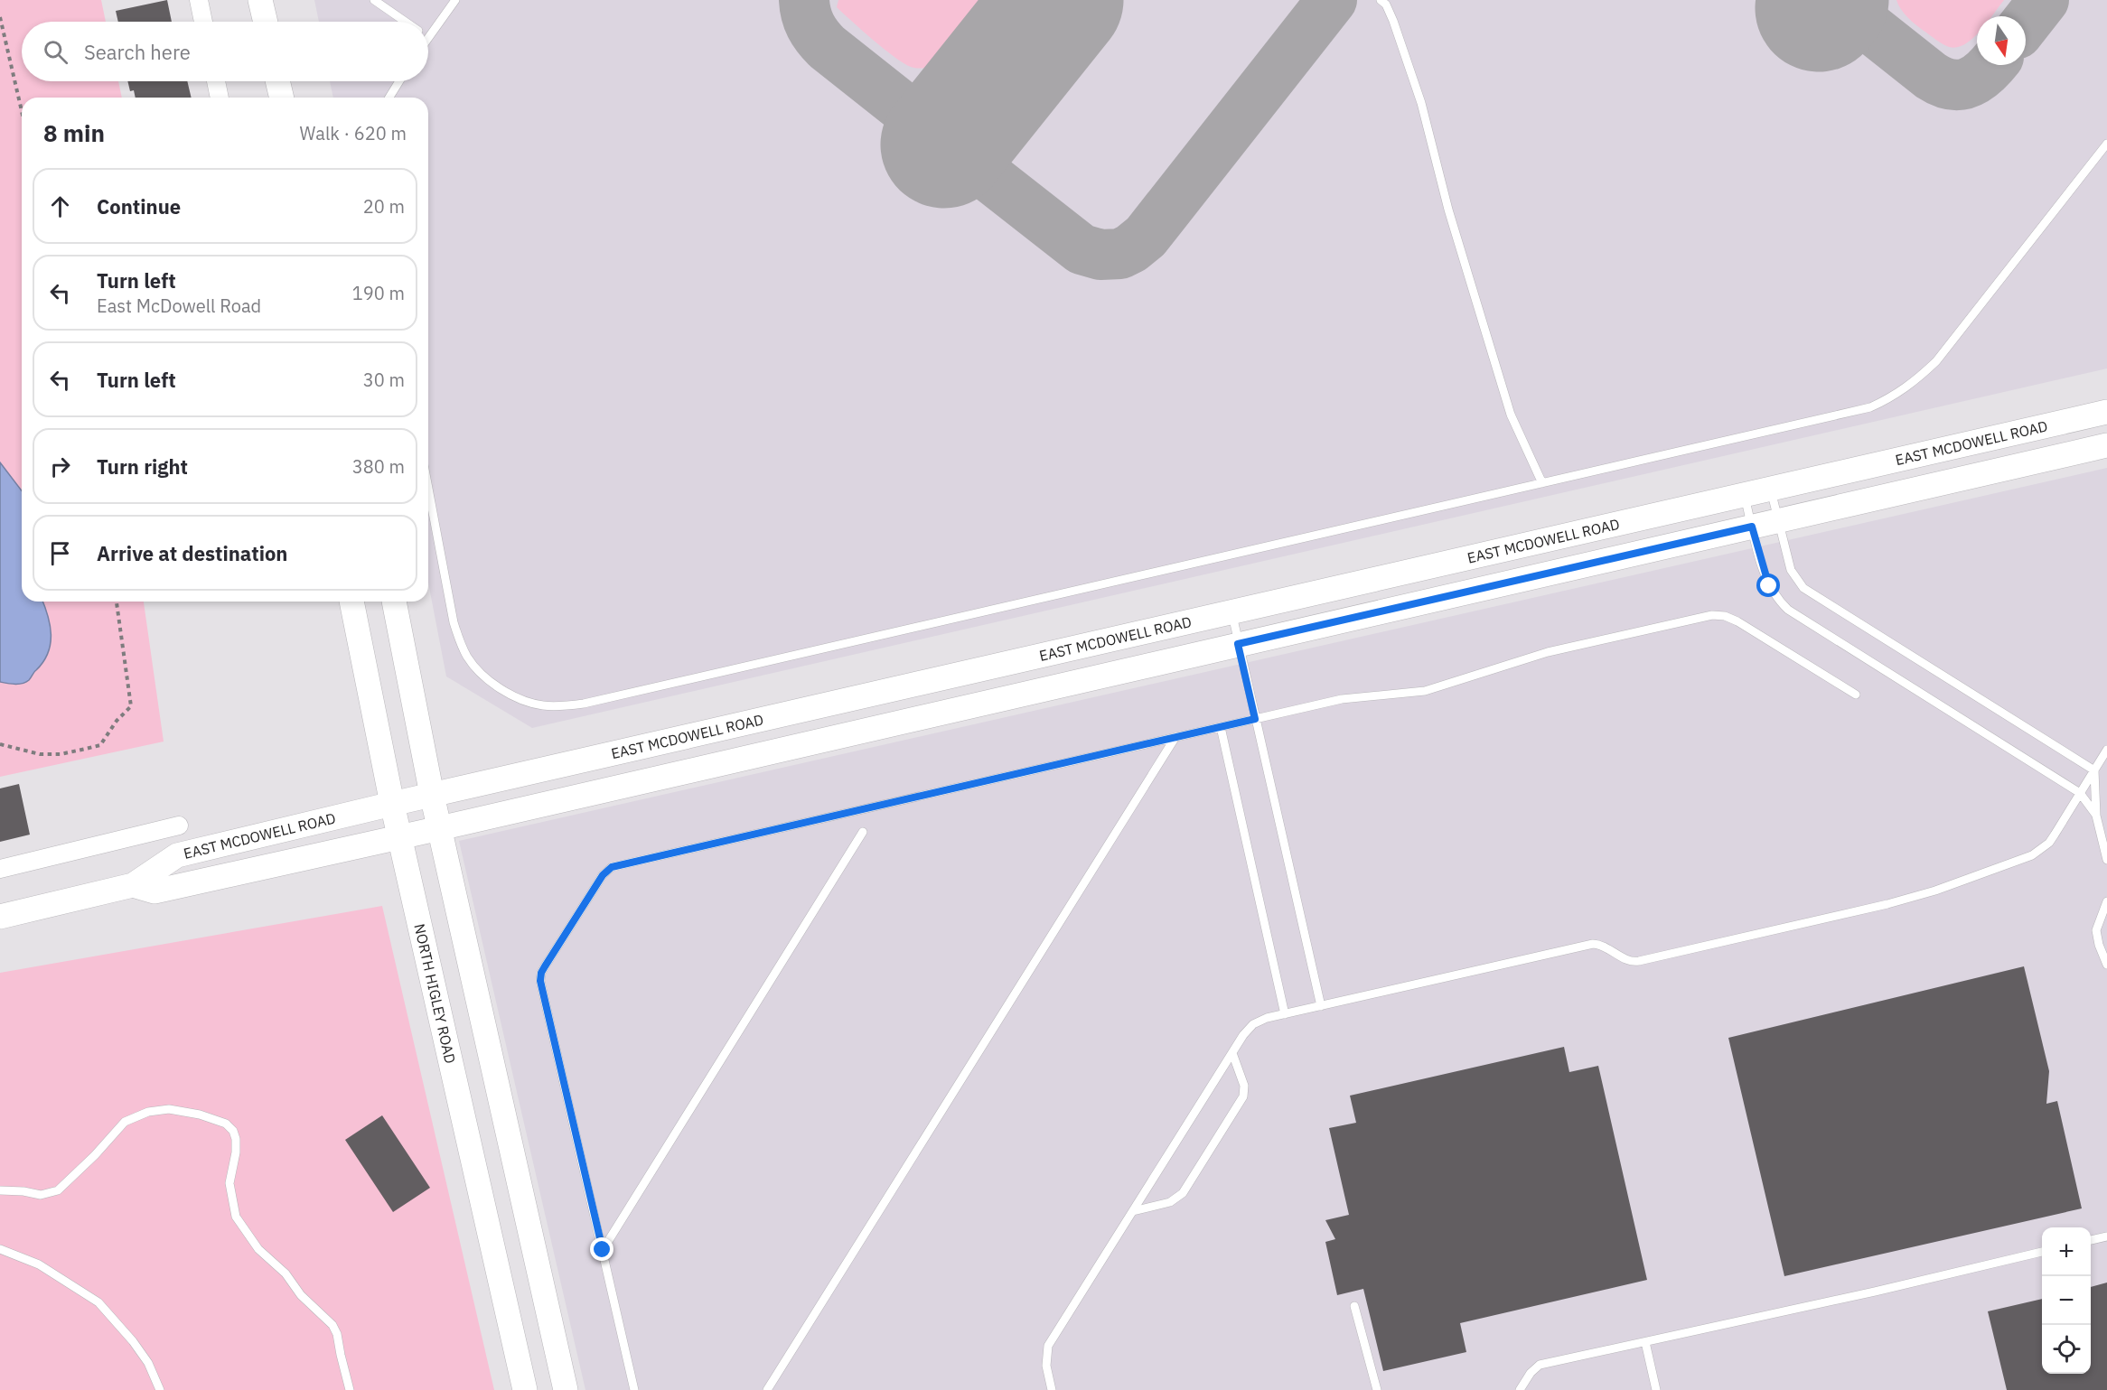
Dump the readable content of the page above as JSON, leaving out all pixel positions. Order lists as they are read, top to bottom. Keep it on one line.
{"streets":{"main road":["EAST MCDOWELL ROAD","NORTH HIGLEY ROAD"]},"crossings":[["EAST MCDOWELL ROAD","NORTH HIGLEY ROAD"]],"north":"bottom","page":{"search":"Search here","heading":["8 min","Walk · 620 m"],"list":[["Continue","20 m"],["Turn left","East McDowell Road","190 m"],["Turn left","30 m"],["Turn right","380 m"],"Arrive at destination"],"map_buttons":["+","−"]}}
